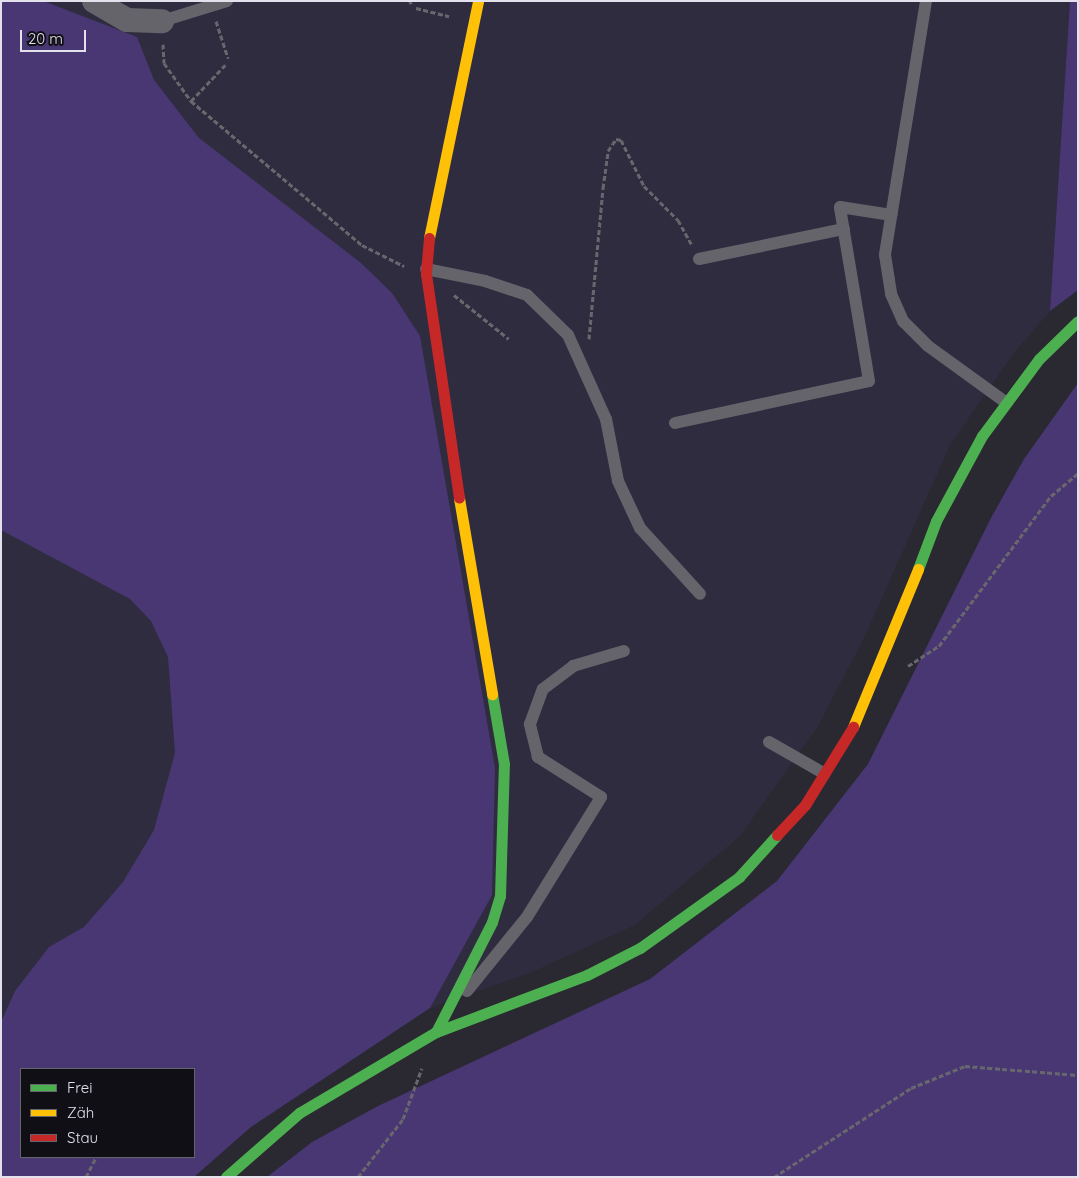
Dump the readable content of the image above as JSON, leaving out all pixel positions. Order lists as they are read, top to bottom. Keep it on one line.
{"legend":["Frei","Zäh","Stau"],"scale_bar":"20 m"}
